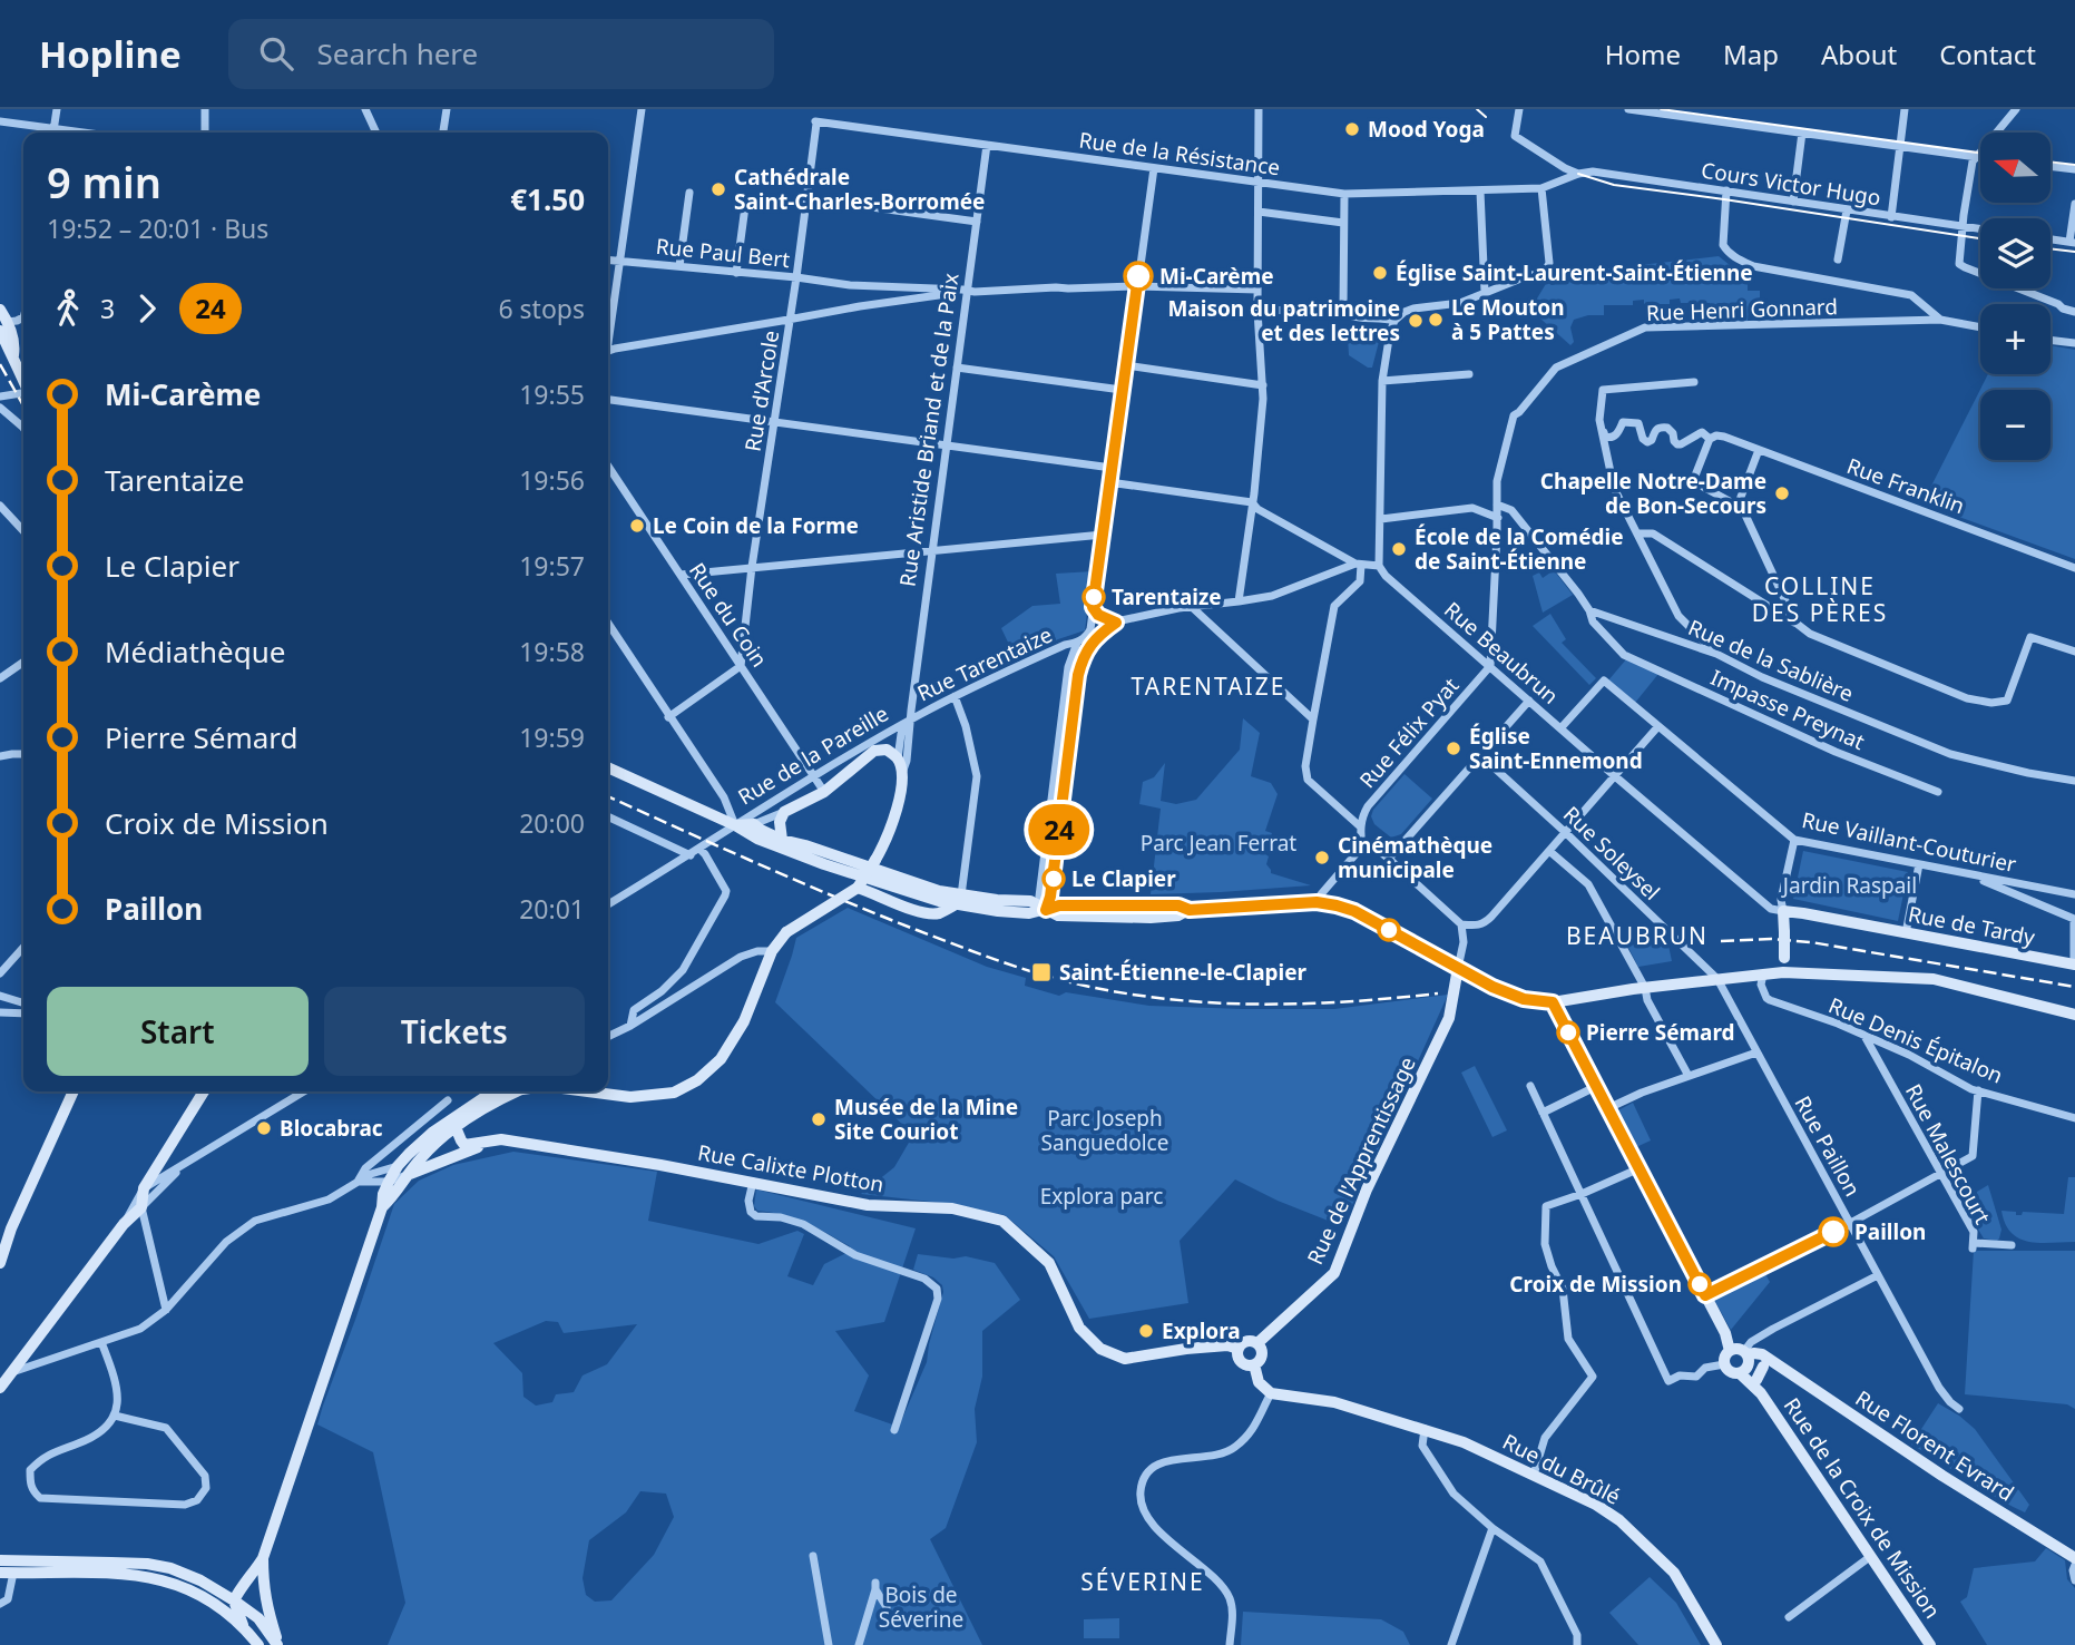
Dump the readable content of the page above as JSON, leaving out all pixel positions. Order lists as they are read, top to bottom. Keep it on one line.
{"streets":{"main road":["Rue Aristide Briand et de la Paix","Rue de la Pareille","Rue de Tardy","Rue de l'Apprentissage","Rue Calixte Plotton","Rue Florent Evrard","Rue du Brûlé","Rue de la Croix de Mission"],"street":["Rue de la Résistance","Cours Victor Hugo","Rue Paul Bert","Rue Henri Gonnard","Rue d'Arcole","Rue Franklin","Rue du Coin","Rue Beaubrun","Rue de la Sablière","Rue Tarentaize","Impasse Preynat","Rue Félix Pyat","Rue Vaillant-Couturier","Rue Soleysel","Rue Denis Épitalon","Rue Paillon","Rue Malescourt"]},"crossings":[["Rue de la Résistance","Rue d'Arcole"],["Rue de la Résistance","Rue Aristide Briand et de la Paix"],["Rue Paul Bert","Rue d'Arcole"],["Rue Paul Bert","Rue Aristide Briand et de la Paix"],["Rue Henri Gonnard","Rue Beaubrun"],["Rue Henri Gonnard","Rue Félix Pyat"],["Rue d'Arcole","Rue du Coin"],["Rue Aristide Briand et de la Paix","Rue Tarentaize"],["Rue Aristide Briand et de la Paix","Rue de la Pareille"],["Rue du Coin","Rue de la Pareille"],["Rue Beaubrun","Rue Félix Pyat"],["Rue Beaubrun","Rue Vaillant-Couturier"],["Rue Beaubrun","Rue de Tardy"],["Rue de la Sablière","Impasse Preynat"],["Rue Tarentaize","Rue de la Pareille"],["Rue Soleysel","Rue Paillon"],["Rue Denis Épitalon","Rue Malescourt"],["Rue de l'Apprentissage","Rue Calixte Plotton"],["Rue Florent Evrard","Rue de la Croix de Mission"]],"districts":["COLLINE DES PÈRES","TARENTAIZE","BEAUBRUN","SÉVERINE"],"parks":["Parc Jean Ferrat","Jardin Raspail","Parc Joseph Sanguedolce","Explora parc","Bois de Séverine"],"places":{"other":["Mood Yoga","Cathédrale Saint-Charles-Borromée","Église Saint-Laurent-Saint-Étienne","Mi-Carème","Le Mouton à 5 Pattes","Maison du patrimoine et des lettres","Chapelle Notre-Dame de Bon-Secours","Le Coin de la Forme","École de la Comédie de Saint-Étienne","Tarentaize","Église Saint-Ennemond","Cinémathèque municipale","Le Clapier","Pierre Sémard","Musée de la Mine Site Couriot","Blocabrac","Paillon","Croix de Mission","Explora"],"transit":["Saint-Étienne-le-Clapier"]},"lines":["bus line 24"],"north":"left","page":{"header":"Hopline","search":"Search here","nav":["Home","Map","About","Contact"],"on_map":"24","map_buttons":["+","−"],"heading":["9 min","19:52 – 20:01 · Bus","€1.50"],"legs":["3","24","6 stops"],"list":[{"name":"Mi-Carème","value":"19:55"},{"name":"Tarentaize","value":"19:56"},{"name":"Le Clapier","value":"19:57"},{"name":"Médiathèque","value":"19:58"},{"name":"Pierre Sémard","value":"19:59"},{"name":"Croix de Mission","value":"20:00"},{"name":"Paillon","value":"20:01"}],"buttons":["Start","Tickets"]}}
